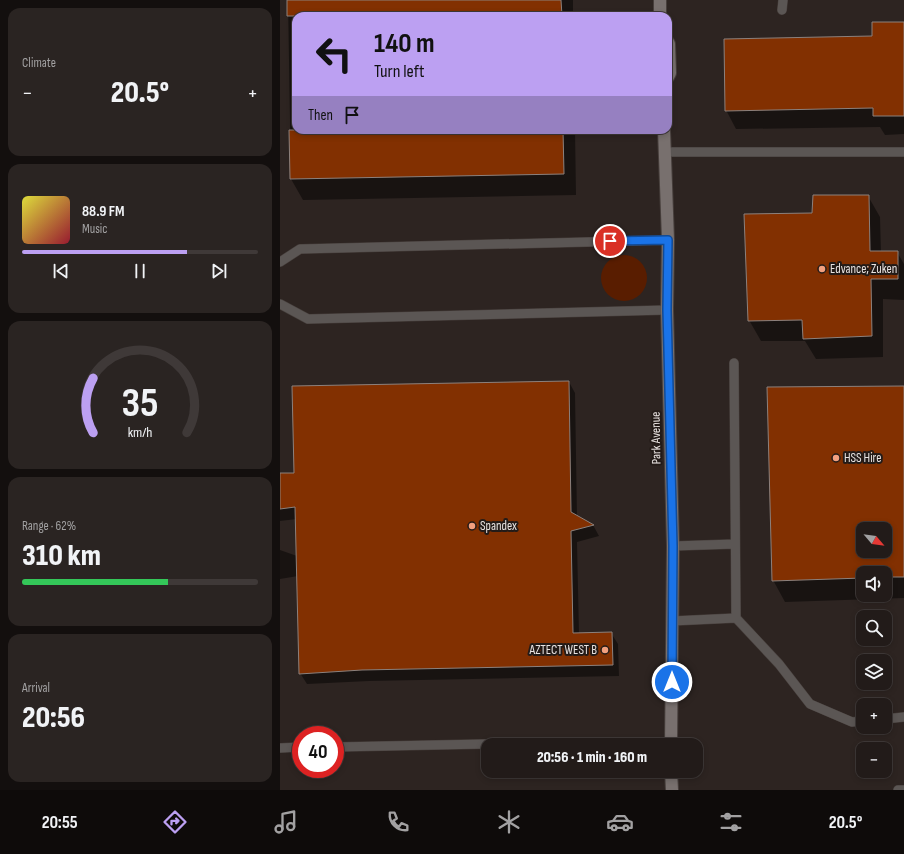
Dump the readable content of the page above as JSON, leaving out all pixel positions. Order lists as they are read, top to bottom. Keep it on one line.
{"streets":{"street":["Park Avenue"]},"places":["Edvance; Zuken","HSS Hire","Spandex","AZTECT WEST B"],"north":"bottom right","page":{"tile":["Climate",["Range · 62%","310 km"],["Arrival","20:56"]],"turn":["140 m","Turn left"],"heat":["−","20.5°","+"],"then":"Then","song":["88.9 FM","Music"],"map_buttons":["+","−"],"limit":"40","trip":"20:56 · 1 min · 160 m","tabs":["20:55","20.5°"],"gauge":["35","km/h"]}}
